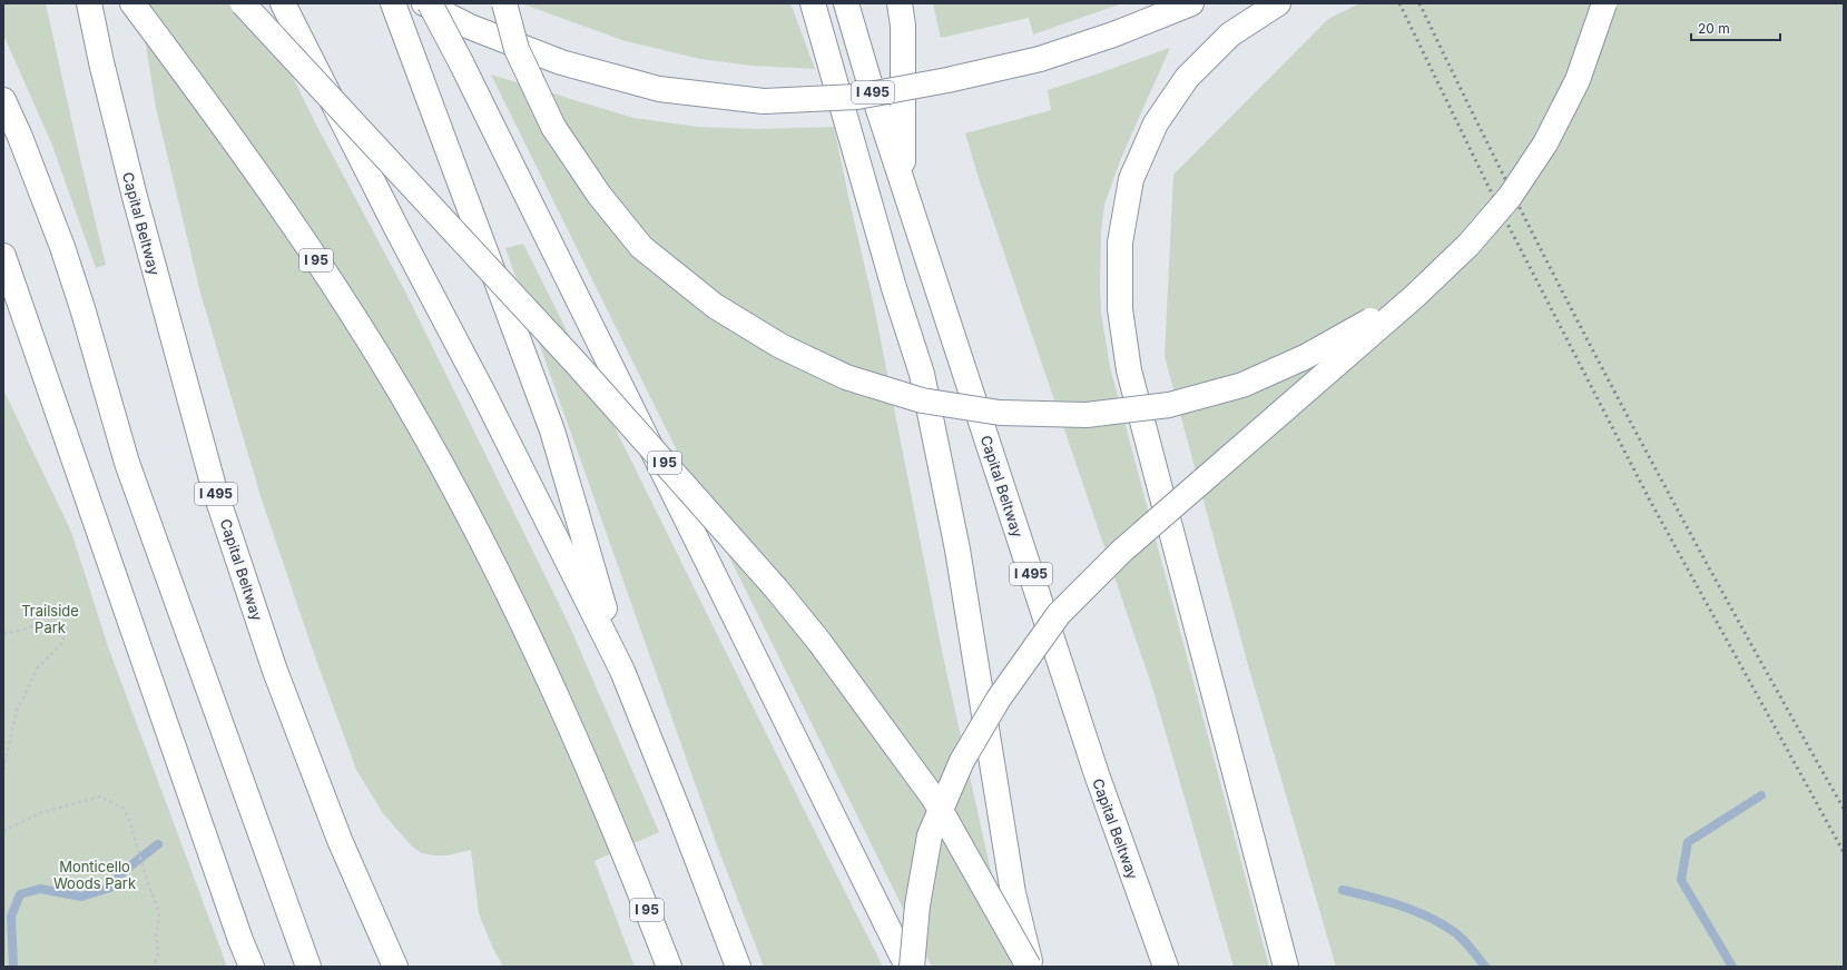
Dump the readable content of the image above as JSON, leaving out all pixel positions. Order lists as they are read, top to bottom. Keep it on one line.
{"streets":{"highway":["I 495","Capital Beltway","I 95"]},"parks":["Trailside Park","Monticello Woods Park"],"scale_bar":"20 m"}
